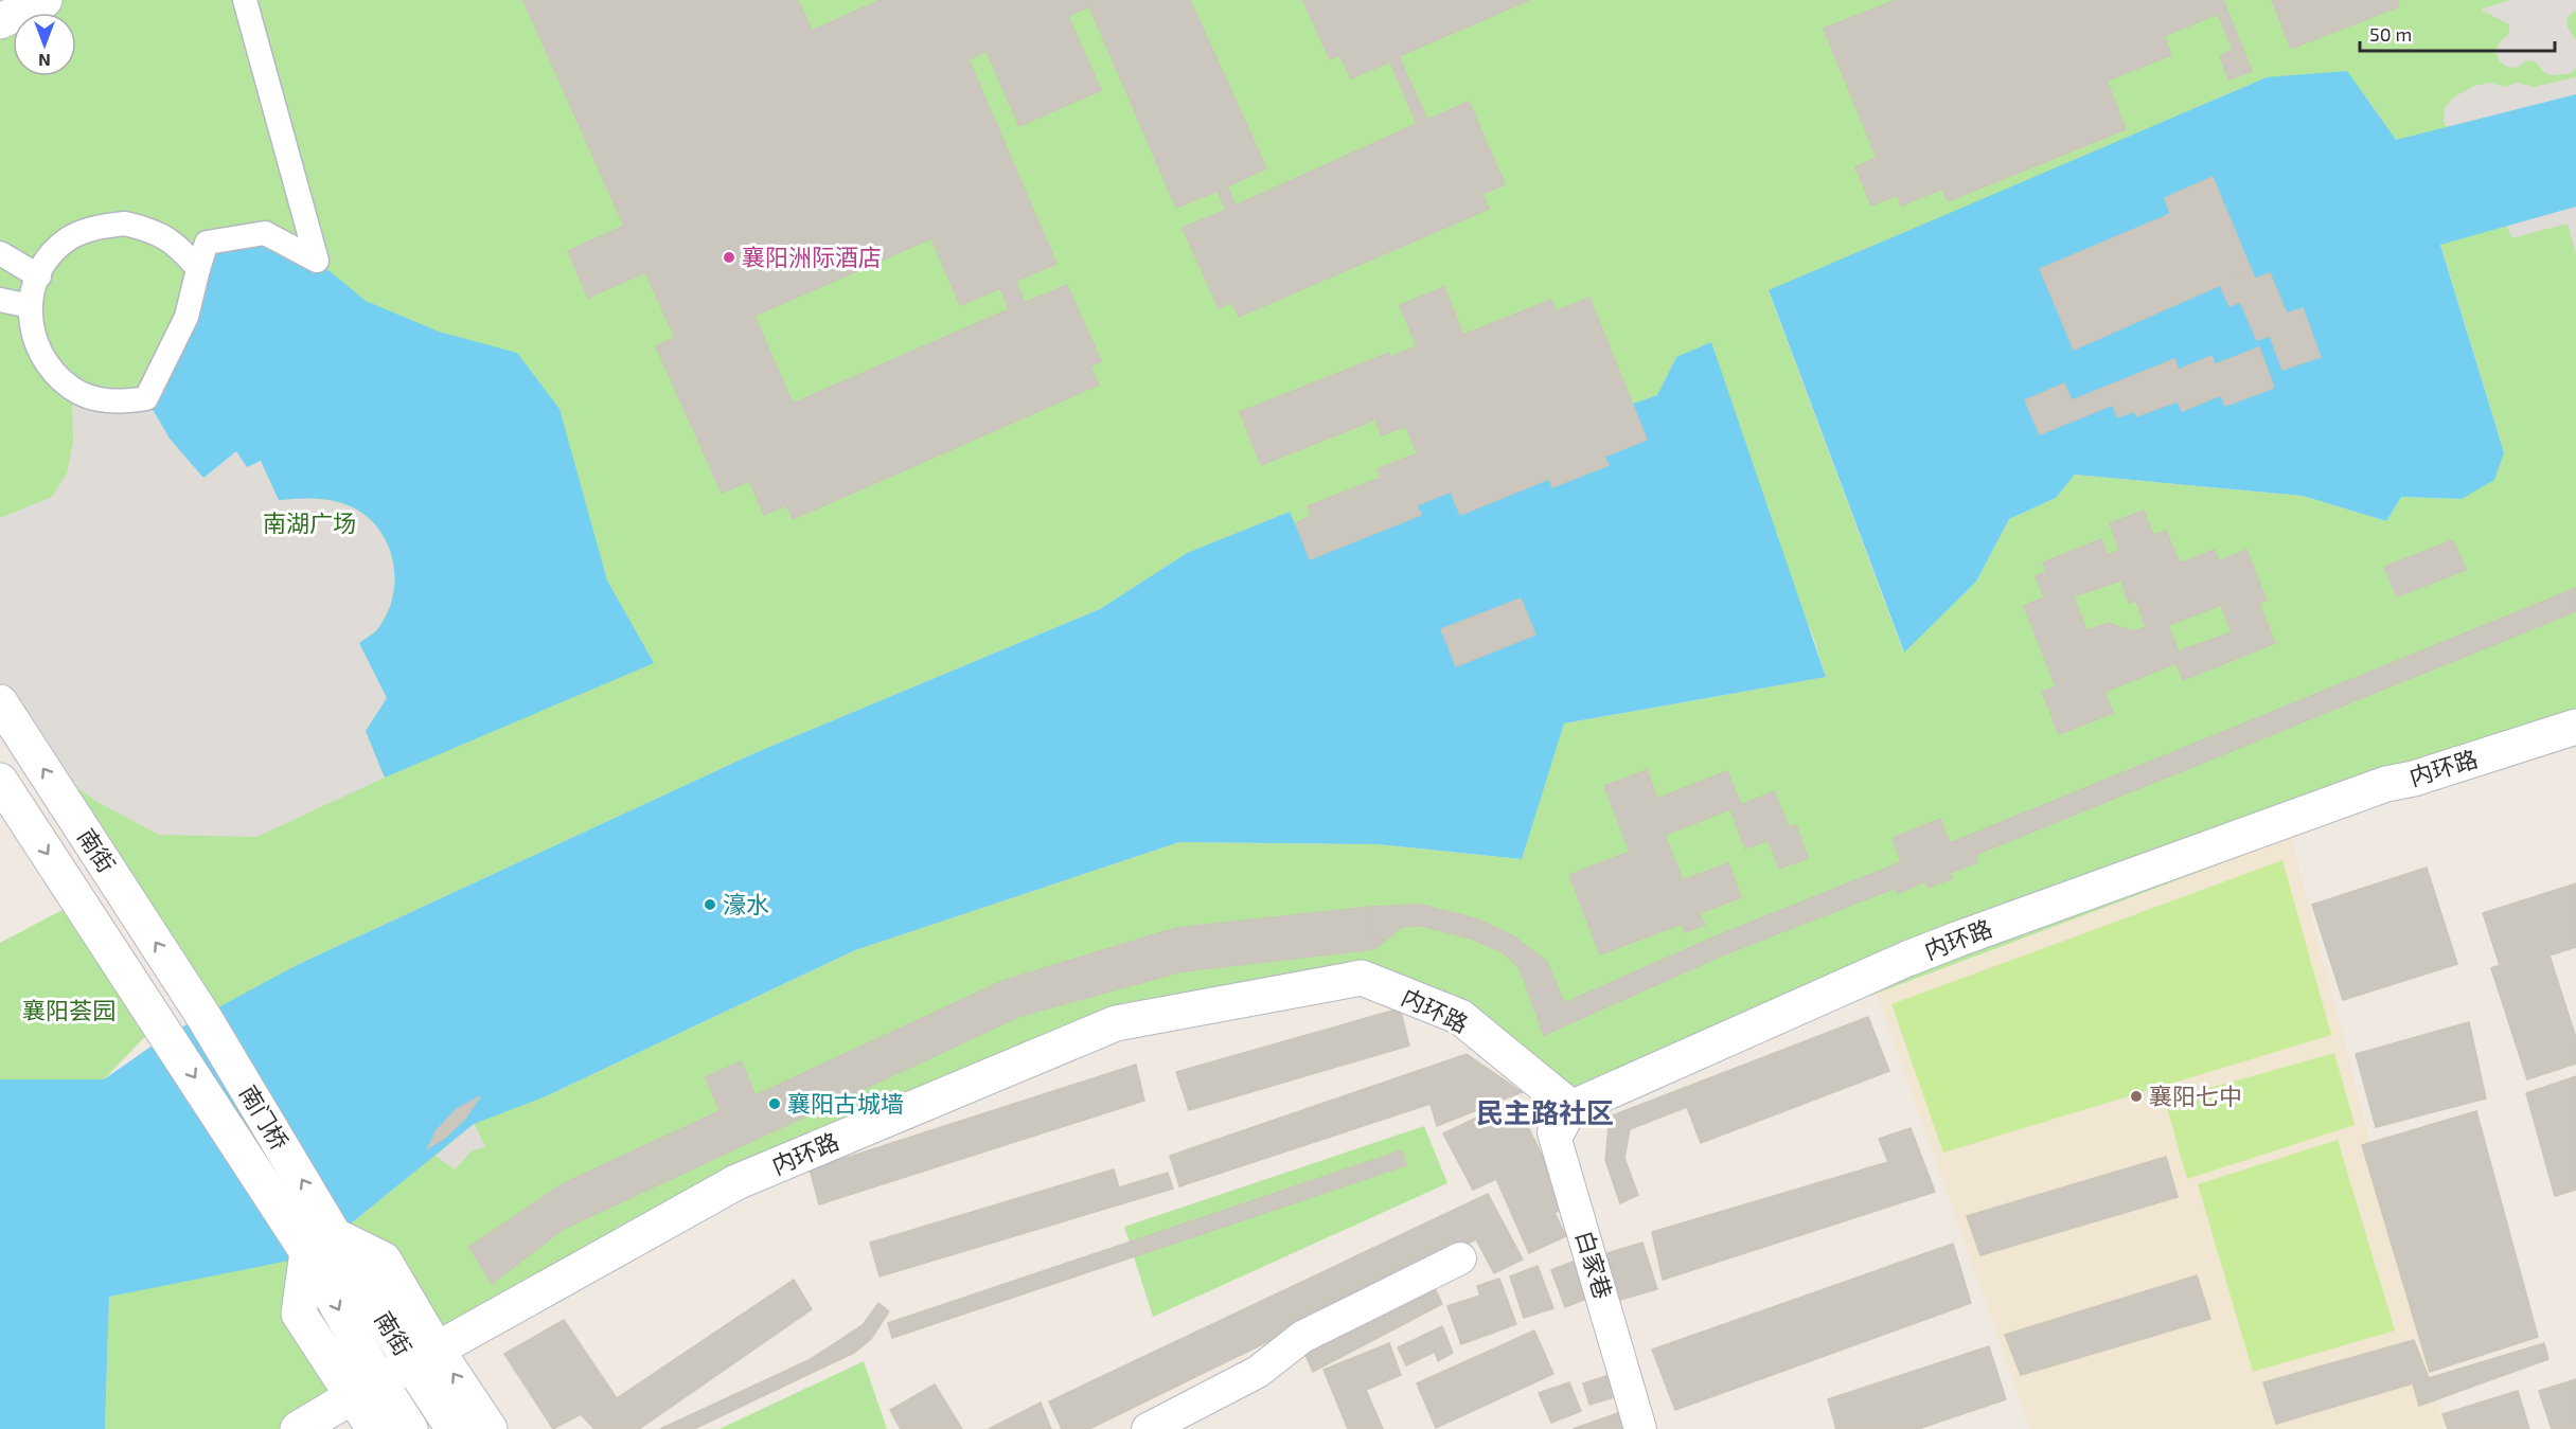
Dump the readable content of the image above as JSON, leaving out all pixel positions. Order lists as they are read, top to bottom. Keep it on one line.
{"streets":{"street":["内环路","南街","南门桥","白家巷"]},"crossings":[["内环路","南街"],["内环路","白家巷"],["南街","南门桥"]],"districts":["民主路社区"],"parks":["南湖广场","襄阳荟园"],"places":["襄阳洲际酒店","濠水","襄阳七中","襄阳古城墙"],"scale_bar":"50 m","north":"bottom"}
